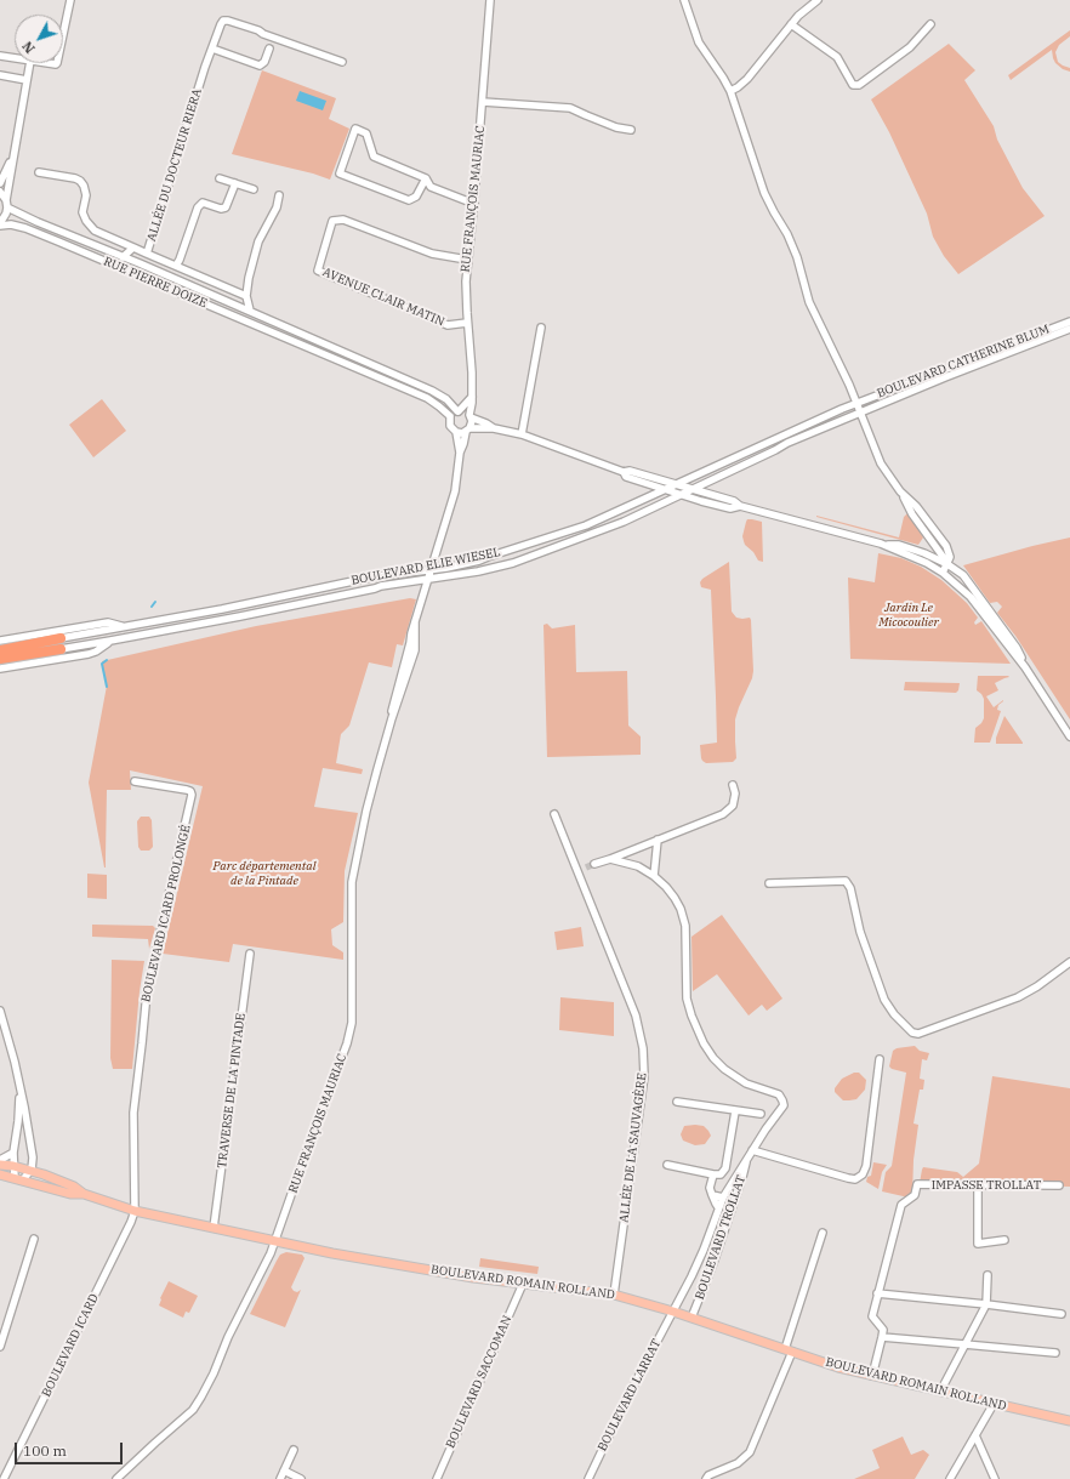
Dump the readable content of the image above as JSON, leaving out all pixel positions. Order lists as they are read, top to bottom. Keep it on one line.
{"streets":{"highway":["BOULEVARD ELIE WIESEL"],"main road":["BOULEVARD ROMAIN ROLLAND"],"street":["ALLÉE DU DOCTEUR RIERA","RUE FRANÇOIS MAURIAC","RUE PIERRE DOIZE","AVENUE CLAIR MATIN","BOULEVARD CATHERINE BLUM","BOULEVARD ICARD PROLONGÉ","TRAVERSE DE LA PINTADE","ALLÉE DE LA SAUVAGÈRE","IMPASSE TROLLAT","BOULEVARD TROLLAT","BOULEVARD ICARD","BOULEVARD SACCOMAN","BOULEVARD LARRAT"]},"crossings":[["ALLÉE DU DOCTEUR RIERA","RUE PIERRE DOIZE"],["RUE FRANÇOIS MAURIAC","RUE PIERRE DOIZE"],["RUE FRANÇOIS MAURIAC","AVENUE CLAIR MATIN"],["RUE FRANÇOIS MAURIAC","BOULEVARD ELIE WIESEL"],["RUE FRANÇOIS MAURIAC","BOULEVARD ROMAIN ROLLAND"],["BOULEVARD CATHERINE BLUM","BOULEVARD ELIE WIESEL"],["BOULEVARD ICARD PROLONGÉ","BOULEVARD ROMAIN ROLLAND"],["BOULEVARD ICARD PROLONGÉ","BOULEVARD ICARD"],["TRAVERSE DE LA PINTADE","BOULEVARD ROMAIN ROLLAND"],["ALLÉE DE LA SAUVAGÈRE","BOULEVARD ROMAIN ROLLAND"],["BOULEVARD TROLLAT","BOULEVARD ROMAIN ROLLAND"],["BOULEVARD TROLLAT","BOULEVARD LARRAT"],["BOULEVARD ROMAIN ROLLAND","BOULEVARD ICARD"],["BOULEVARD ROMAIN ROLLAND","BOULEVARD SACCOMAN"],["BOULEVARD ROMAIN ROLLAND","BOULEVARD LARRAT"]],"parks":["Jardin Le Micocoulier","Parc départemental de la Pintade"],"scale_bar":"100 m","north":"bottom left"}
